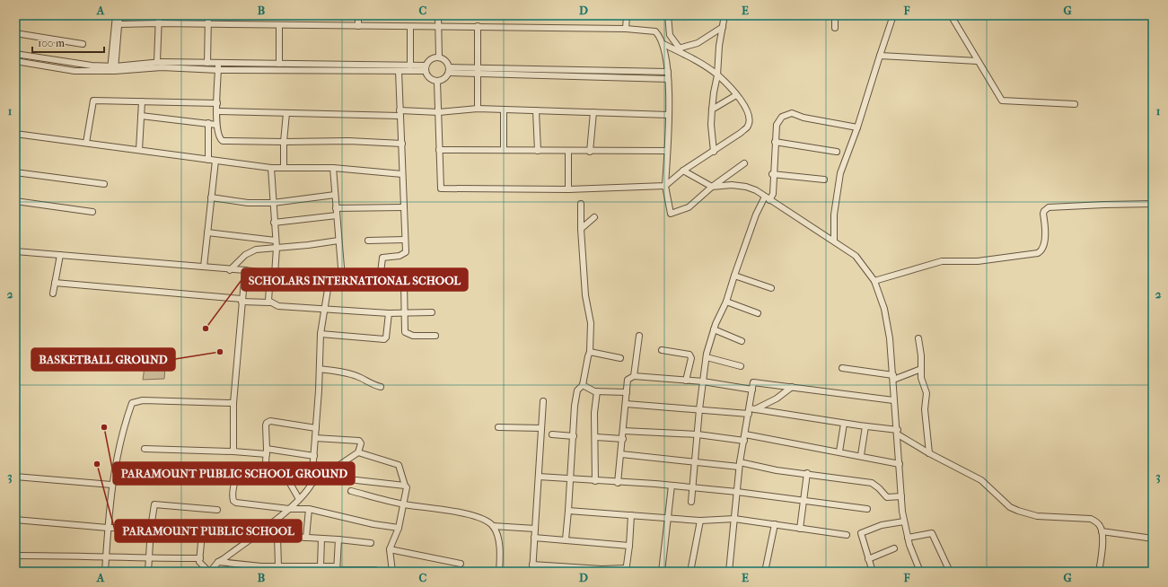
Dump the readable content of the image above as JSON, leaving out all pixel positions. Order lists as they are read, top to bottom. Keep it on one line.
{"places":["SCHOLARS INTERNATIONAL SCHOOL","BASKETBALL GROUND","PARAMOUNT PUBLIC SCHOOL GROUND","PARAMOUNT PUBLIC SCHOOL"],"scale_bar":"100 m","grid":{"columns":["A","B","C","D","E","F","G"],"rows":["1","2","3"]}}
